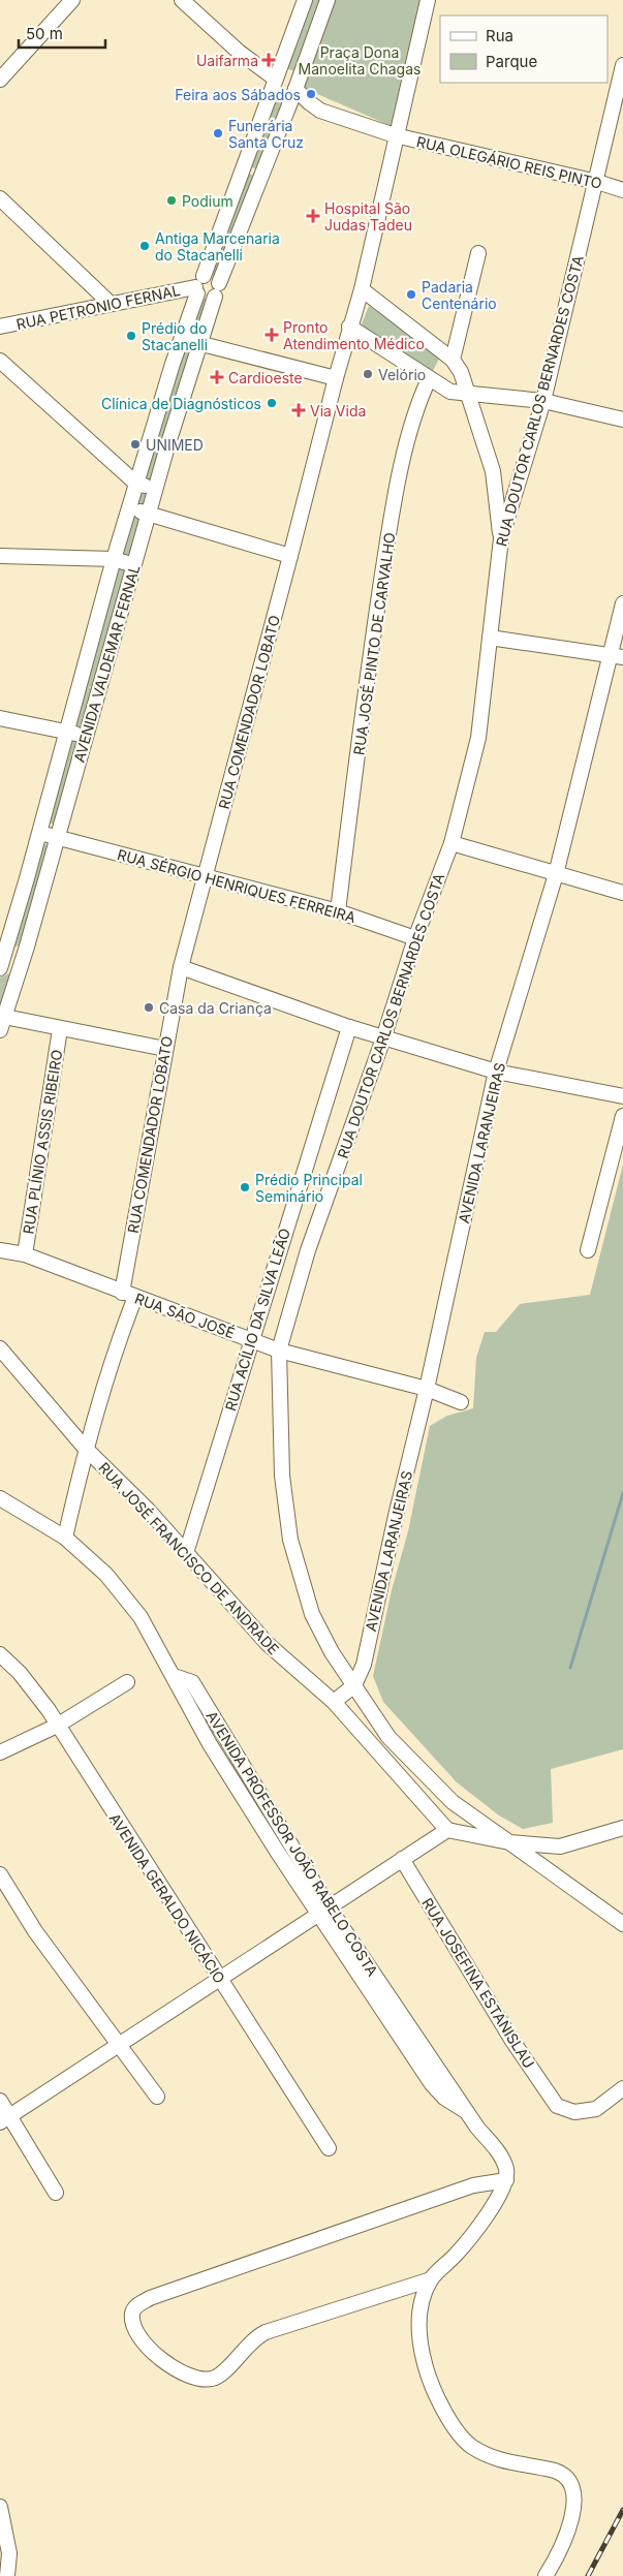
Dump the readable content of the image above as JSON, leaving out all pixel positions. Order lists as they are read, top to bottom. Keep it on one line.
{"streets":{"street":["RUA OLEGÁRIO REIS PINTO","RUA PETRONIO FERNAL","RUA DOUTOR CARLOS BERNARDES COSTA","RUA JOSÉ PINTO DE CARVALHO","AVENIDA VALDEMAR FERNAL","RUA COMENDADOR LOBATO","RUA SÉRGIO HENRIQUES FERREIRA","RUA PLÍNIO ASSIS RIBEIRO","AVENIDA LARANJEIRAS","RUA SÃO JOSÉ","RUA ACÍLIO DA SILVA LEÃO","RUA JOSÉ FRANCISCO DE ANDRADE","AVENIDA PROFESSOR JOÃO RABELO COSTA","AVENIDA GERALDO NICÁCIO","RUA JOSEFINA ESTANISLAU"]},"crossings":[["RUA OLEGÁRIO REIS PINTO","RUA DOUTOR CARLOS BERNARDES COSTA"],["RUA OLEGÁRIO REIS PINTO","RUA COMENDADOR LOBATO"],["RUA PETRONIO FERNAL","AVENIDA VALDEMAR FERNAL"],["RUA DOUTOR CARLOS BERNARDES COSTA","RUA SÉRGIO HENRIQUES FERREIRA"],["RUA DOUTOR CARLOS BERNARDES COSTA","AVENIDA LARANJEIRAS"],["RUA DOUTOR CARLOS BERNARDES COSTA","RUA SÃO JOSÉ"],["RUA JOSÉ PINTO DE CARVALHO","RUA SÉRGIO HENRIQUES FERREIRA"],["AVENIDA VALDEMAR FERNAL","RUA SÉRGIO HENRIQUES FERREIRA"],["RUA COMENDADOR LOBATO","RUA SÉRGIO HENRIQUES FERREIRA"],["RUA COMENDADOR LOBATO","RUA SÃO JOSÉ"],["RUA COMENDADOR LOBATO","RUA JOSÉ FRANCISCO DE ANDRADE"],["RUA PLÍNIO ASSIS RIBEIRO","RUA SÃO JOSÉ"],["AVENIDA LARANJEIRAS","RUA SÃO JOSÉ"],["RUA SÃO JOSÉ","RUA ACÍLIO DA SILVA LEÃO"],["RUA ACÍLIO DA SILVA LEÃO","RUA JOSÉ FRANCISCO DE ANDRADE"]],"parks":["Praça Dona Manoelita Chagas"],"places":{"health":["Uaifarma","Hospital São Judas Tadeu","Pronto Atendimento Médico","Cardioeste","Via Vida"],"other":["Feira aos Sábados","Funerária Santa Cruz","Podium","Antiga Marcenaria do Stacanelli","Padaria Centenário","Prédio do Stacanelli","Velório","Clínica de Diagnósticos","UNIMED","Casa da Criança","Prédio Principal Seminário"]},"legend":["Rua","Parque"],"scale_bar":"50 m"}
